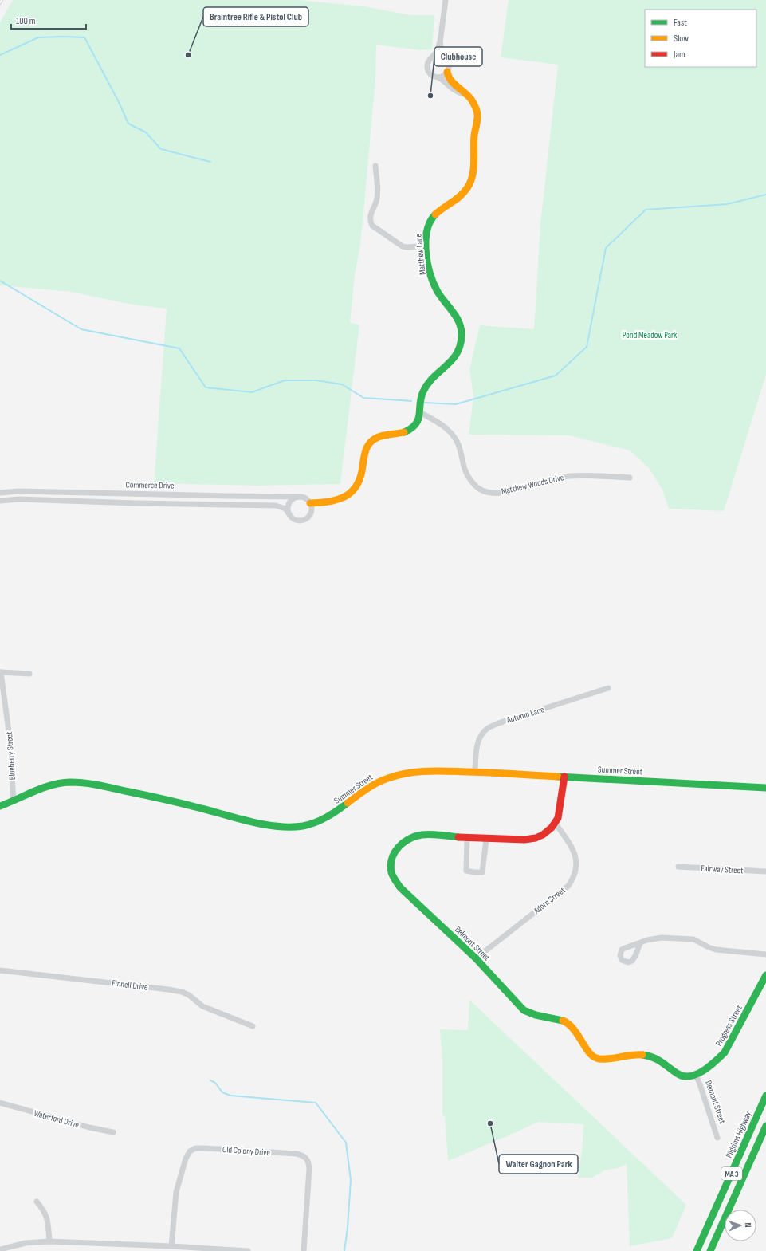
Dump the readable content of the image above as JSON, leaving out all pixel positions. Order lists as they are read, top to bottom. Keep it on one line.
{"streets":{"main road":["Matthew Lane","Summer Street","Belmont Street","Progress Street","Pilgrims Highway","MA 3"],"street":["Matthew Woods Drive","Commerce Drive","Autumn Lane","Blueberry Street","Fairway Street","Adorn Street","Finnell Drive","Waterford Drive","Old Colony Drive"]},"crossings":[["Matthew Lane","Matthew Woods Drive"],["Autumn Lane","Summer Street"],["Blueberry Street","Summer Street"],["Adorn Street","Belmont Street"],["Belmont Street","Progress Street"]],"parks":["Pond Meadow Park"],"places":["Braintree Rifle & Pistol Club","Clubhouse","Walter Gagnon Park"],"legend":["Fast","Slow","Jam"],"scale_bar":"100 m","north":"right"}
